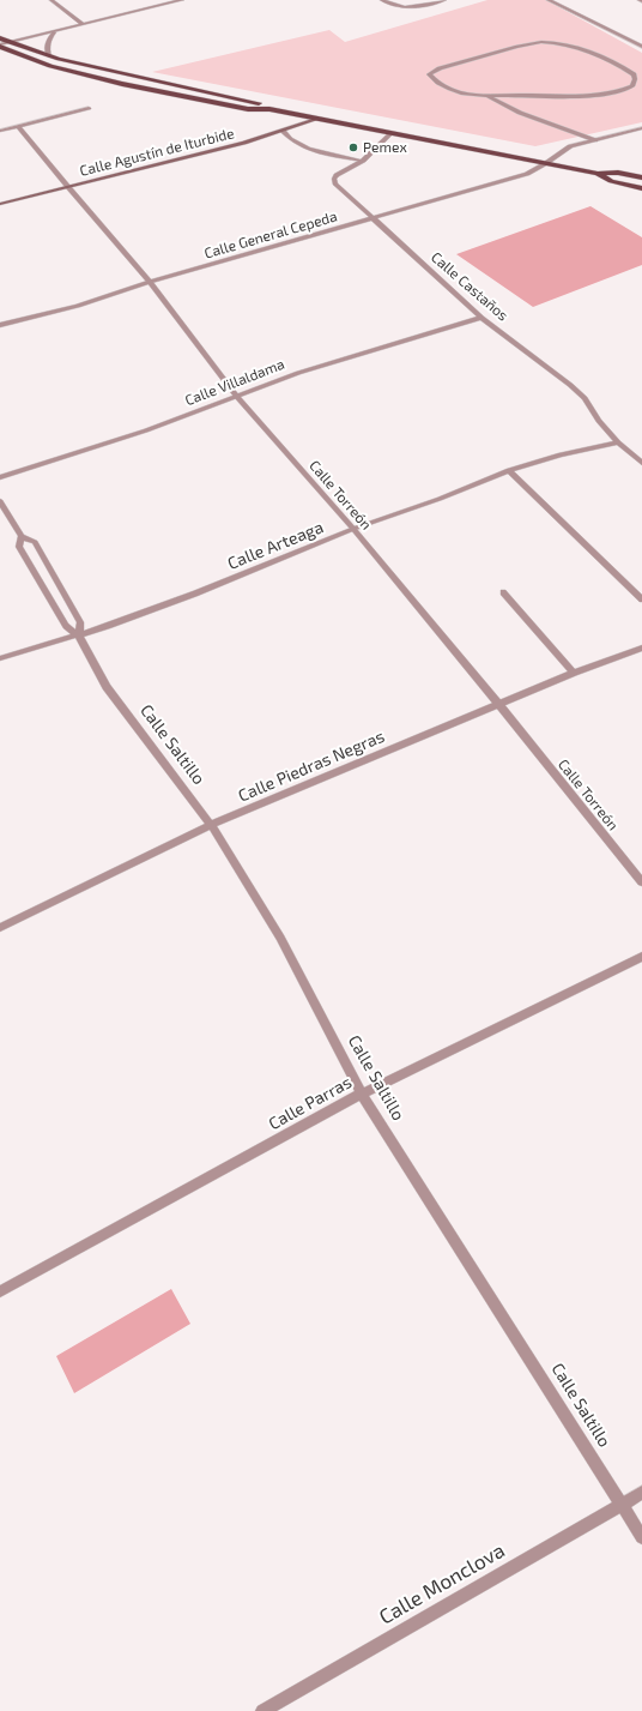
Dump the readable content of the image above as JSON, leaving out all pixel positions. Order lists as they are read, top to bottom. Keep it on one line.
{"streets":{"main road":["Calle Agustín de Iturbide"],"street":["Calle General Cepeda","Calle Castaños","Calle Villaldama","Calle Torreón","Calle Arteaga","Calle Saltillo","Calle Piedras Negras","Calle Parras","Calle Monclova"]},"crossings":[["Calle Agustín de Iturbide","Calle Torreón"],["Calle General Cepeda","Calle Castaños"],["Calle General Cepeda","Calle Torreón"],["Calle Castaños","Calle Villaldama"],["Calle Castaños","Calle Arteaga"],["Calle Villaldama","Calle Torreón"],["Calle Torreón","Calle Arteaga"],["Calle Torreón","Calle Piedras Negras"],["Calle Arteaga","Calle Saltillo"],["Calle Saltillo","Calle Piedras Negras"],["Calle Saltillo","Calle Parras"],["Calle Saltillo","Calle Monclova"]],"places":["Pemex"]}
